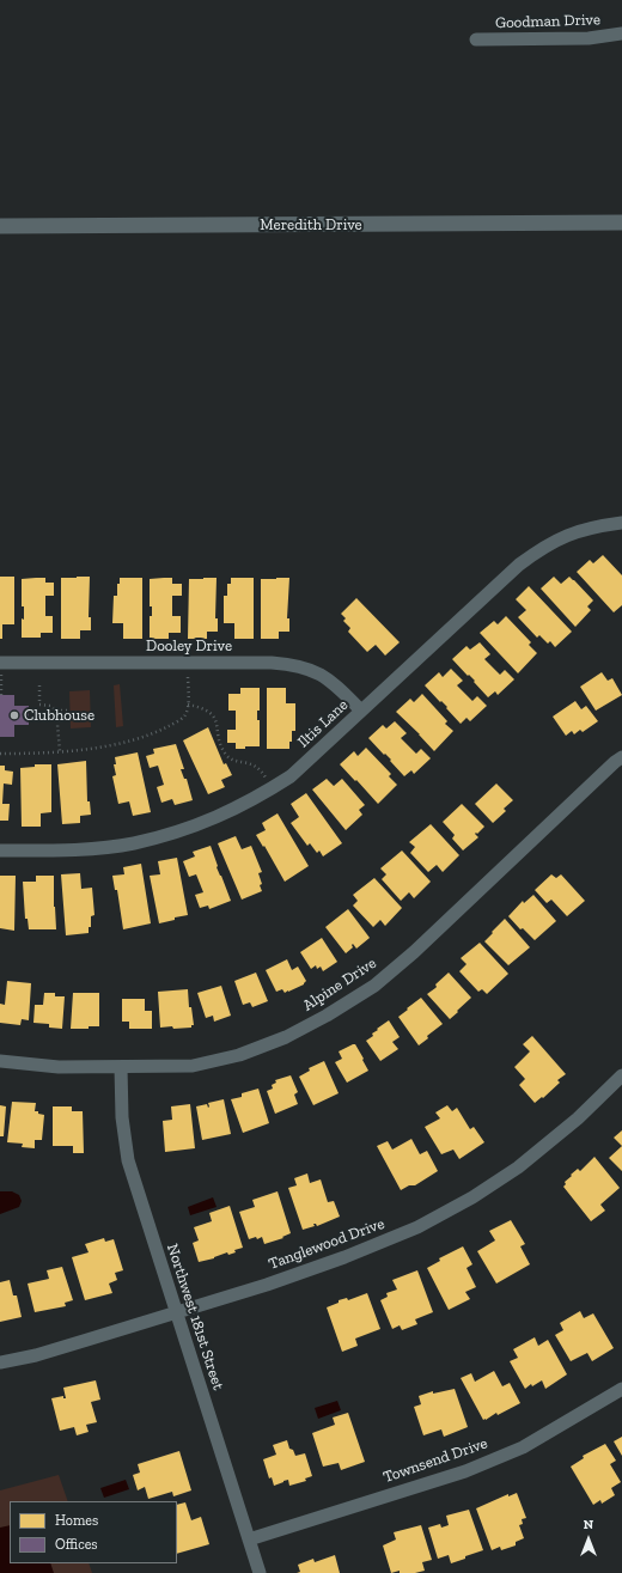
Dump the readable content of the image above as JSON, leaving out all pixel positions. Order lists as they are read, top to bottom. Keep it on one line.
{"streets":{"street":["Goodman Drive","Meredith Drive","Dooley Drive","Iltis Lane","Alpine Drive","Tanglewood Drive","Northwest 181st Street","Townsend Drive"]},"crossings":[["Dooley Drive","Iltis Lane"],["Alpine Drive","Northwest 181st Street"],["Tanglewood Drive","Northwest 181st Street"],["Northwest 181st Street","Townsend Drive"]],"places":["Clubhouse"],"legend":["Homes","Offices"],"north":"top"}
